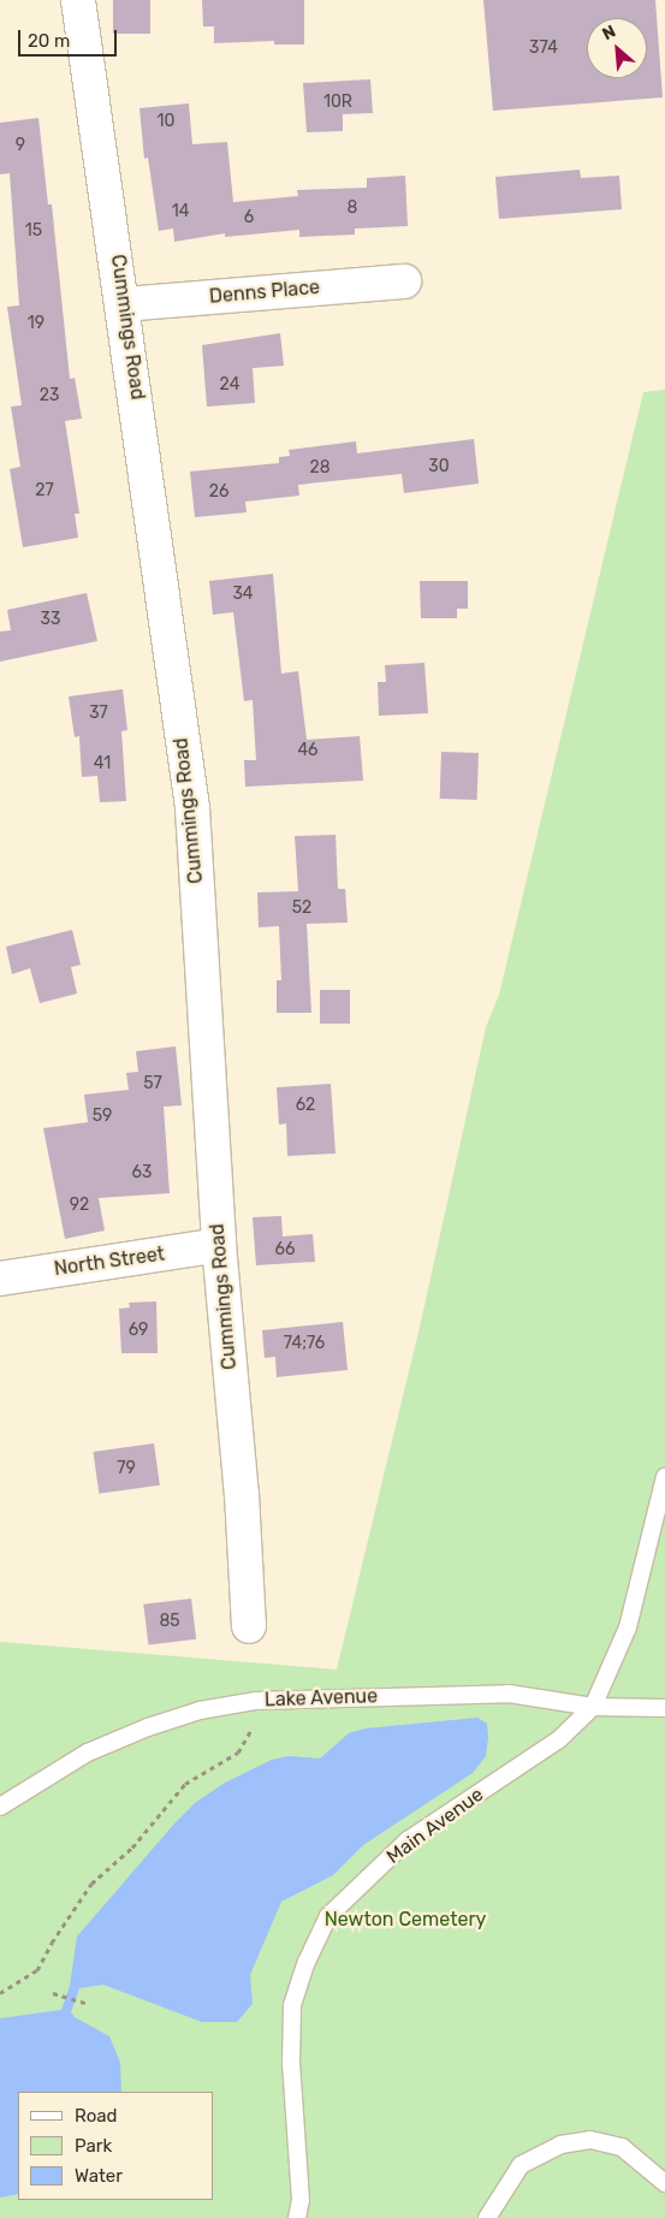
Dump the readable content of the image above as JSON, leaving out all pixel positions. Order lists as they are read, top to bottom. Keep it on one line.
{"streets":{"street":["Denns Place","Cummings Road","North Street"],"lane":["Lake Avenue","Main Avenue"]},"crossings":[["Denns Place","Cummings Road"],["Cummings Road","North Street"],["Lake Avenue","Main Avenue"]],"parks":["Newton Cemetery"],"house_numbers":["374","10R","10","9","8","14","6","15","19","24","23","30","28","27","26","34","33","37","46","41","52","57","62","59","63","92","66","69","74;76","79","85"],"legend":["Road","Park","Water"],"scale_bar":"20 m","north":"top left"}
